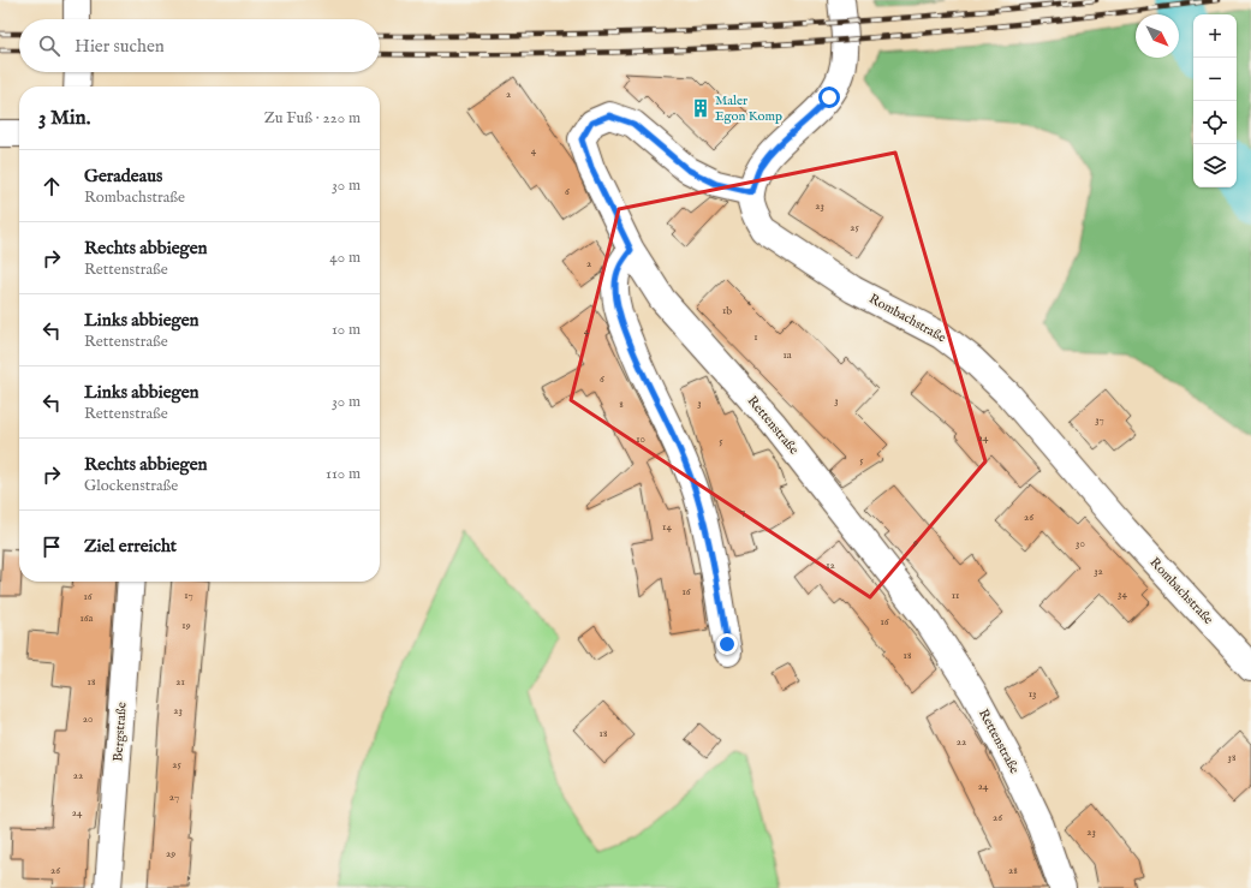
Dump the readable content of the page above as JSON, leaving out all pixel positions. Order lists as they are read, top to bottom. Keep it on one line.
{"streets":{"street":["Rombachstraße","Rettenstraße","Bergstraße"]},"crossings":[["Rombachstraße","Rettenstraße"]],"places":{"building":["Maler Egon Komp"]},"house_numbers":["2","4","6","23","25","2","1b","4","1","1a","6","3","3","8","37","24","10","5","5","7","26","14","9","30","12","32","16","34","17","11","16","16a","16","19","18","18","21","13","23","20","18","22","38","25","22","24","27","24","26","23","29","26","28"],"north":"bottom right","page":{"map_buttons":["+","−"],"search":"Hier suchen","heading":["3 Min.","Zu Fuß · 220 m"],"list":[["Geradeaus","Rombachstraße","30 m"],["Rechts abbiegen","Rettenstraße","40 m"],["Links abbiegen","Rettenstraße","10 m"],["Links abbiegen","Rettenstraße","30 m"],["Rechts abbiegen","Glockenstraße","110 m"],"Ziel erreicht"]}}
